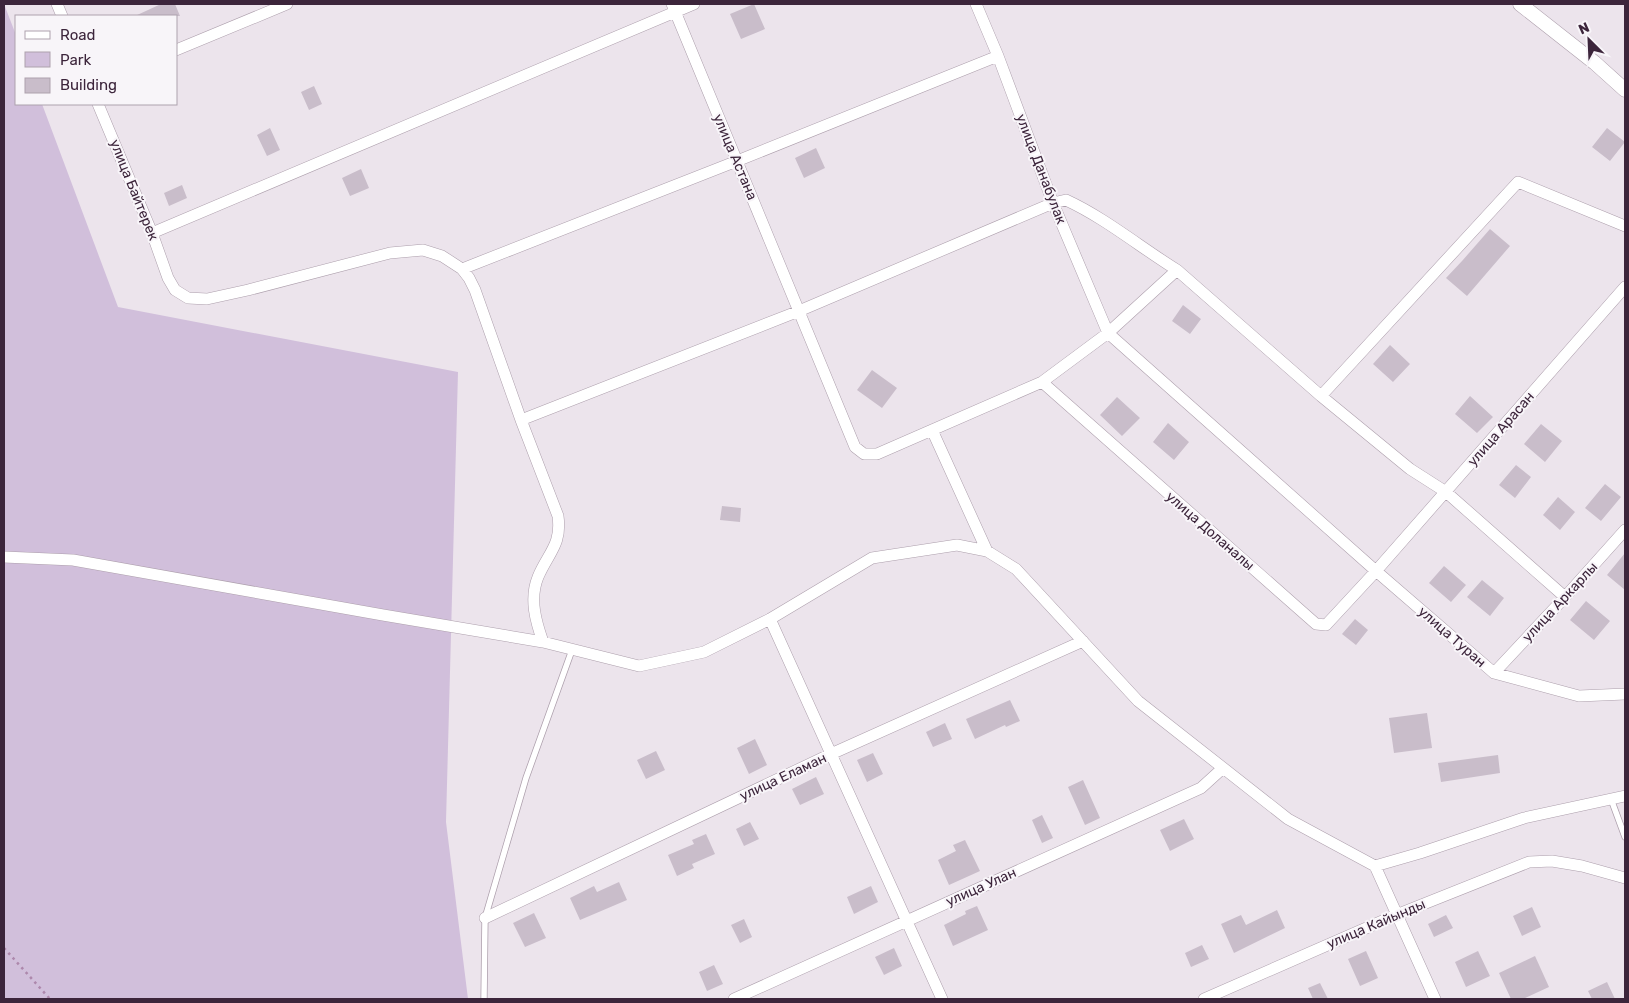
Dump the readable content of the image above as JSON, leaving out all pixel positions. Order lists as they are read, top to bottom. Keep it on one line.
{"streets":{"street":["улица Астана","улица Данабулак","улица Байтерек","улица Арасан","улица Доланалы","улица Аркарлы","улица Туран","улица Еламан","улица Улан","улица Кайынды"]},"crossings":[["улица Данабулак","улица Туран"],["улица Арасан","улица Доланалы"],["улица Арасан","улица Туран"],["улица Доланалы","улица Туран"],["улица Аркарлы","улица Туран"]],"legend":["Road","Park","Building"],"north":"top left"}
